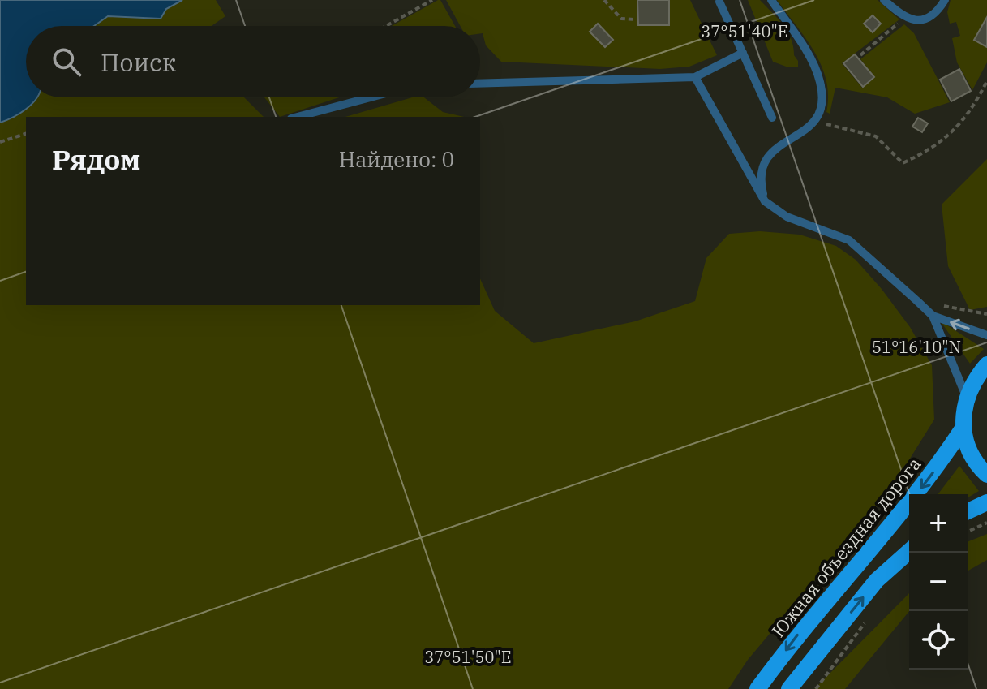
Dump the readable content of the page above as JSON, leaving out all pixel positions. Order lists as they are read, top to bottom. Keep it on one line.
{"streets":{"main road":["Южная объездная дорога"]},"page":{"search":"Поиск","heading":["Рядом","Найдено: 0"],"map_buttons":["+","−"]},"coordinates":["37°51'40\"E","51°16'10\"N","37°51'50\"E"]}
